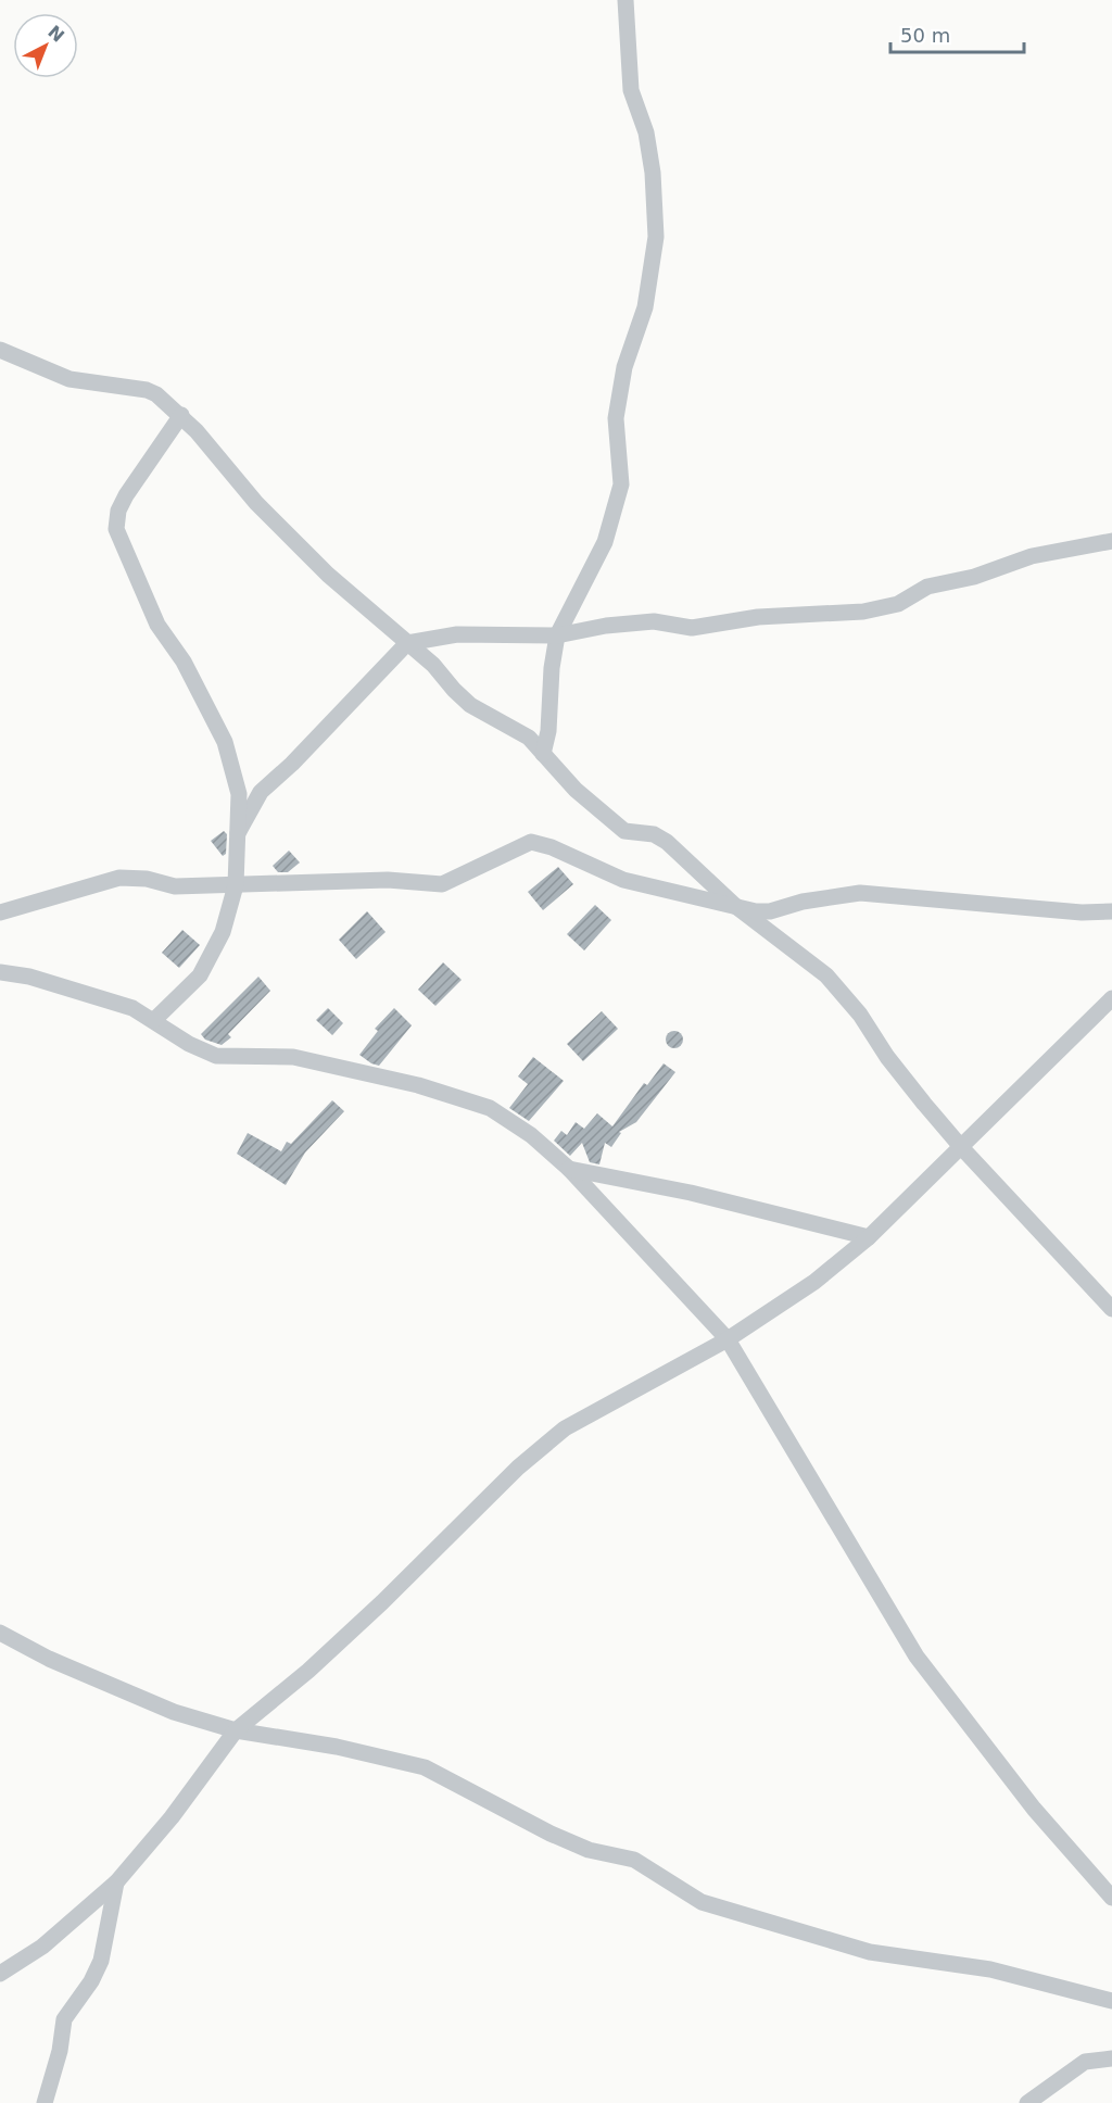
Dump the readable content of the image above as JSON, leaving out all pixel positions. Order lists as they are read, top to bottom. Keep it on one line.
{"scale_bar":"50 m","north":"top right"}
